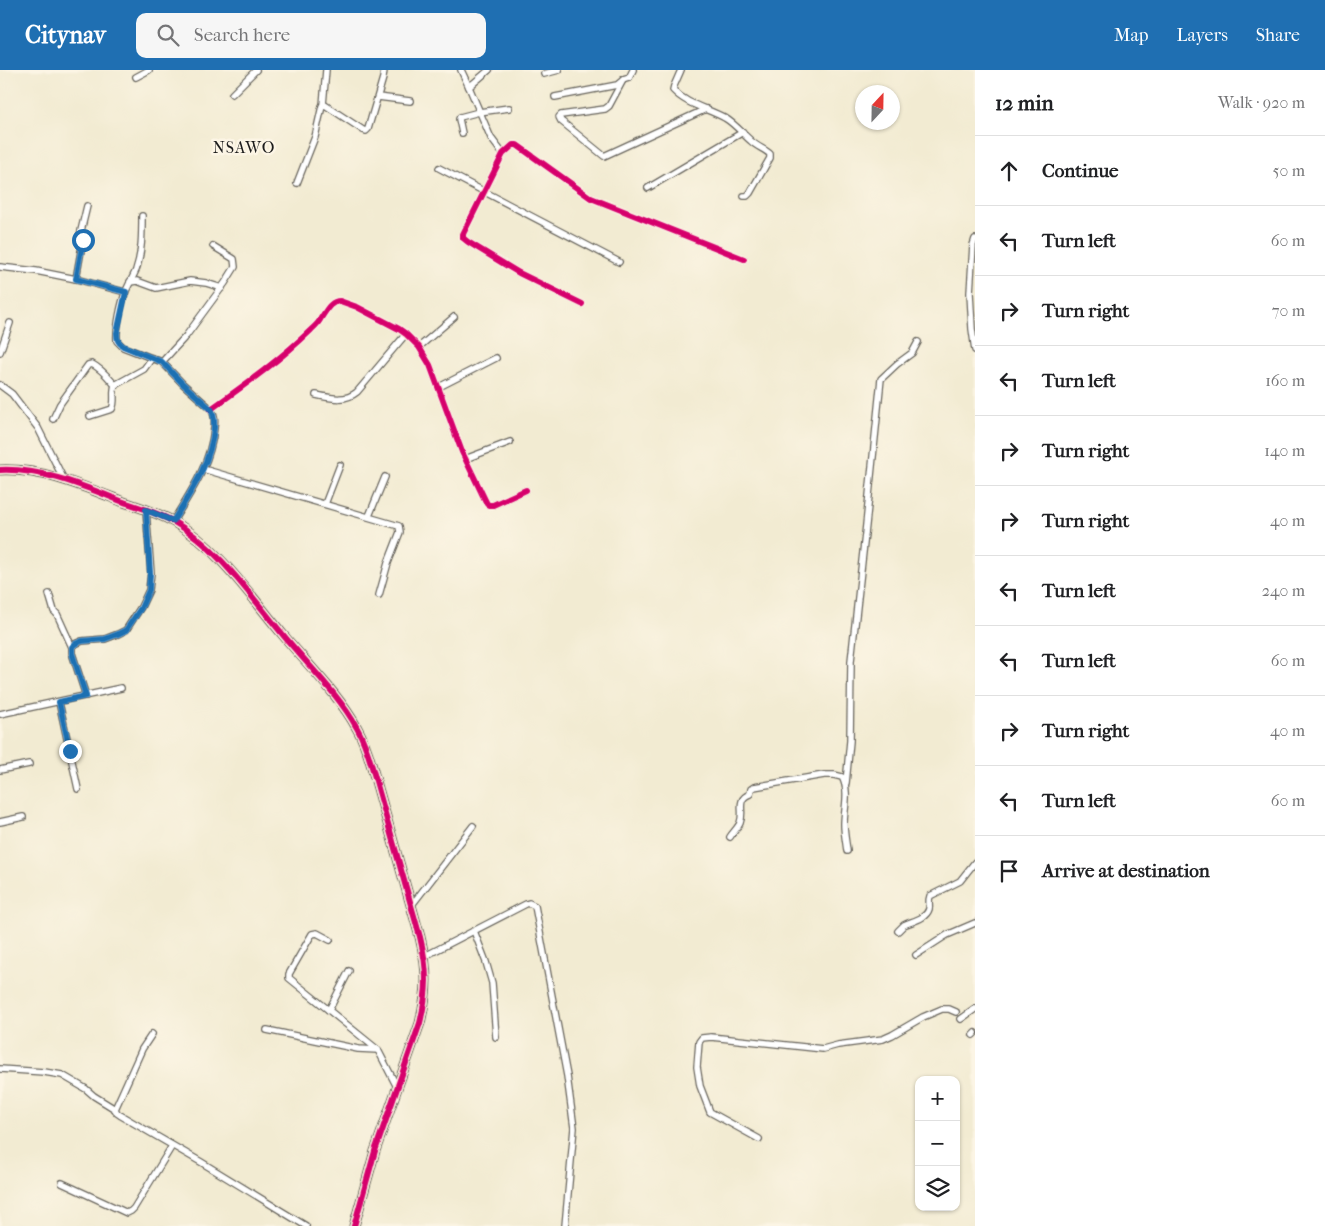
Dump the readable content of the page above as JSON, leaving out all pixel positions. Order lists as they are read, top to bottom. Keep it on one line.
{"districts":["NSAWO"],"north":"top","page":{"header":"Citynav","search":"Search here","nav":["Map","Layers","Share"],"heading":["12 min","Walk · 920 m"],"list":[["Continue","50 m"],["Turn left","60 m"],["Turn right","70 m"],["Turn left","160 m"],["Turn right","140 m"],["Turn right","40 m"],["Turn left","240 m"],["Turn left","60 m"],["Turn right","40 m"],["Turn left","60 m"],"Arrive at destination"],"map_buttons":["+","−"]}}
